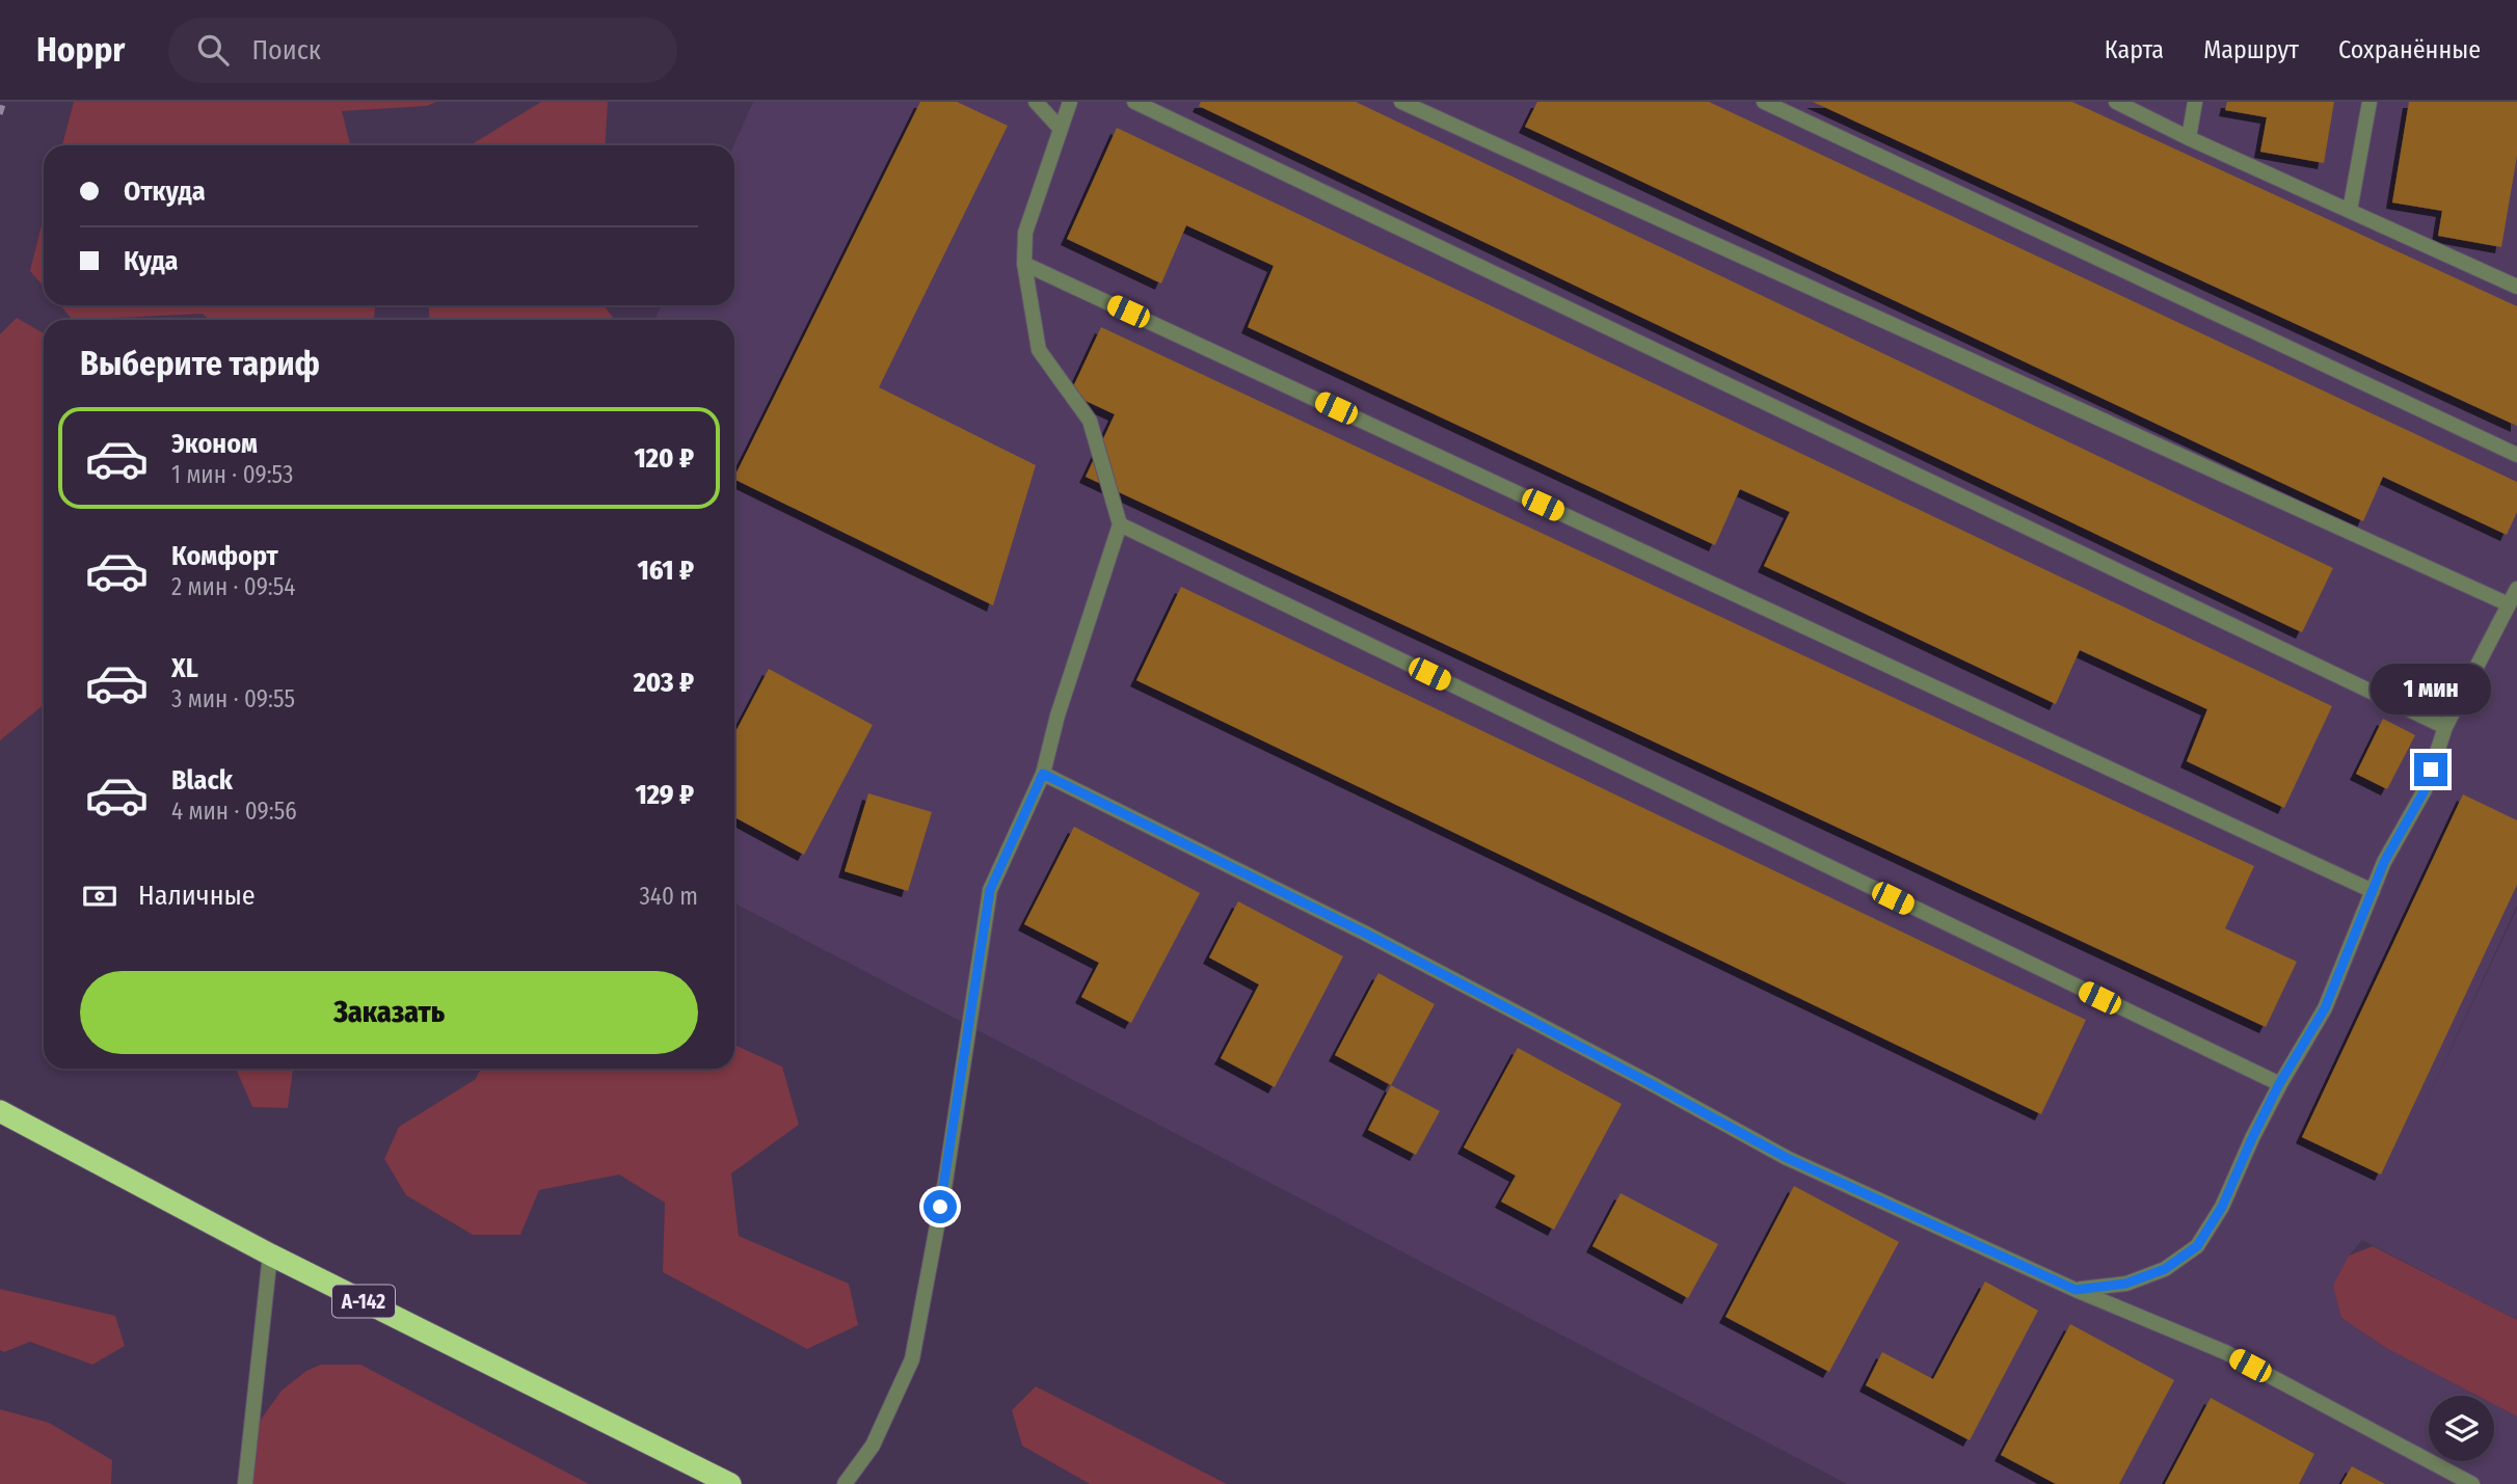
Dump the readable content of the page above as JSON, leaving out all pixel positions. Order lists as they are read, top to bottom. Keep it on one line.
{"streets":{"highway":["А-142"]},"page":{"header":"Hoppr","search":"Поиск","nav":["Карта","Маршрут","Сохранённые"],"banner":["Откуда","Куда"],"heading":"Выберите тариф","list":[{"name":"Эконом","note":"1 мин · 09:53","value":"120 ₽"},{"name":"Комфорт","note":"2 мин · 09:54","value":"161 ₽"},{"name":"XL","note":"3 мин · 09:55","value":"203 ₽"},{"name":"Black","note":"4 мин · 09:56","value":"129 ₽"}],"bubble":"1 мин","pay":["Наличные","340 m"],"buttons":"Заказать"}}
